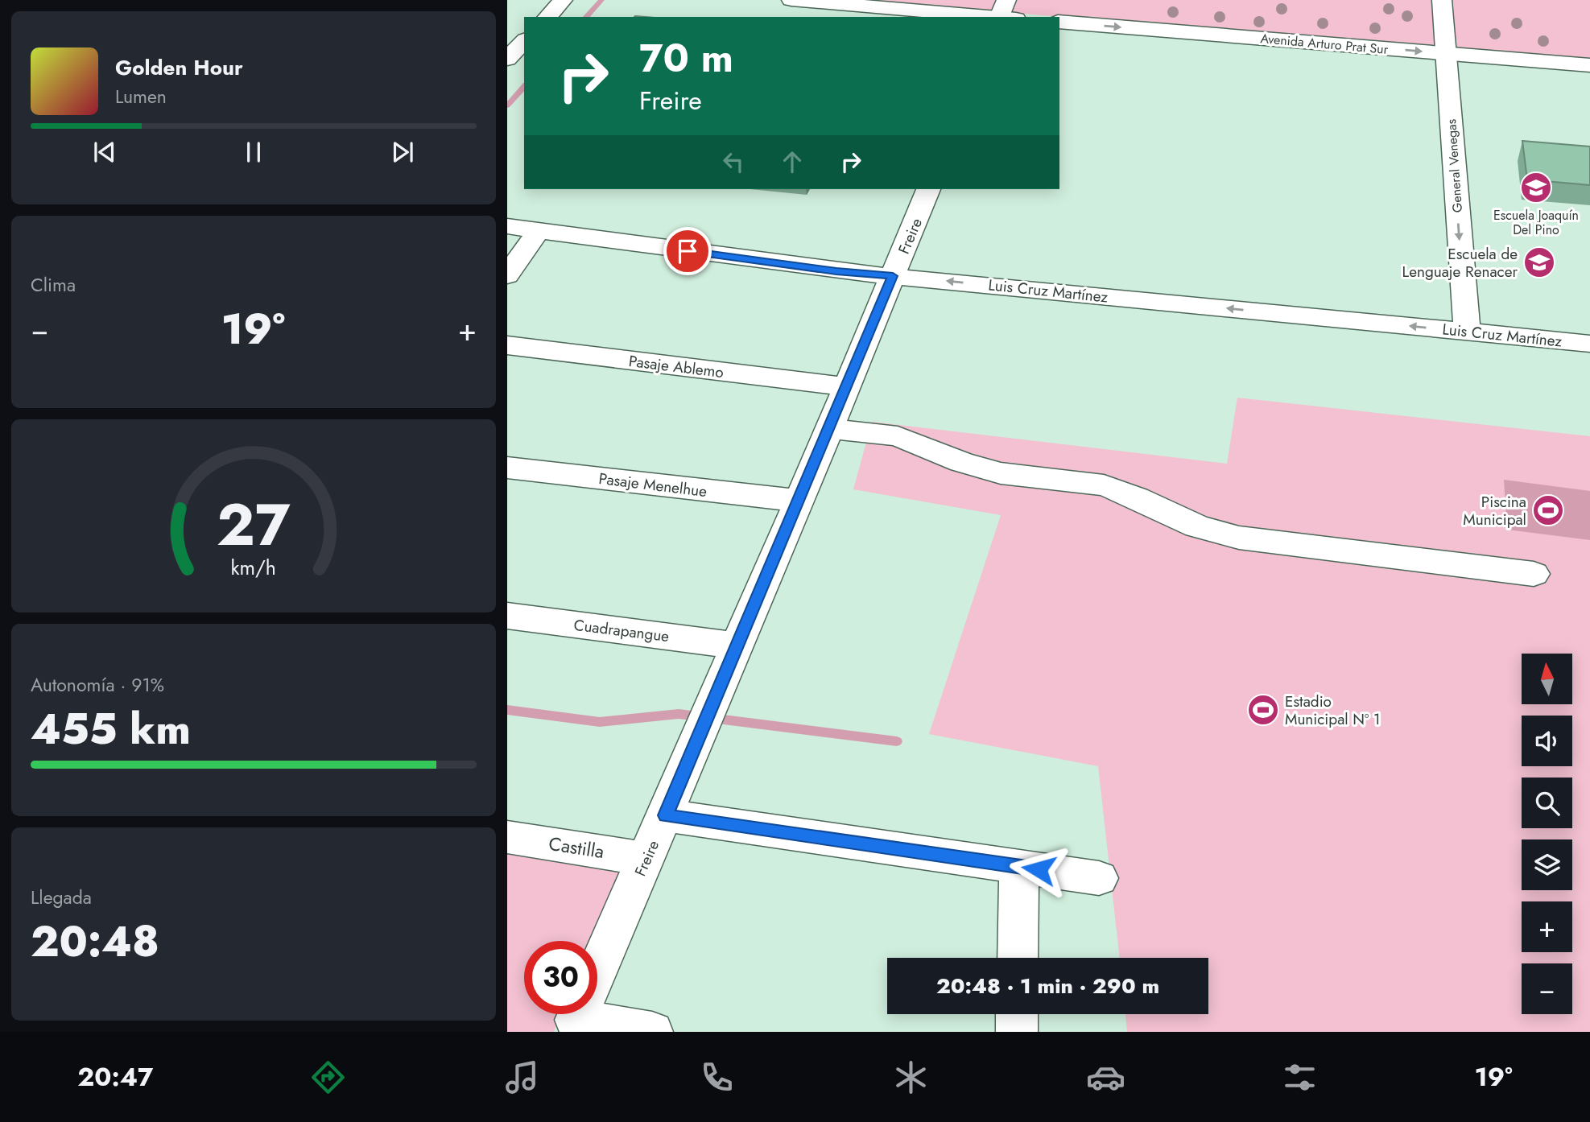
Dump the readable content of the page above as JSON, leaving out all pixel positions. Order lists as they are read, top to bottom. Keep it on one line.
{"streets":{"street":["Avenida Arturo Prat Sur","General Venegas","Freire","Luis Cruz Martínez","Pasaje Ablemo","Pasaje Menelhue","Cuadrapangue","Castilla"]},"crossings":[["Avenida Arturo Prat Sur","General Venegas"],["General Venegas","Luis Cruz Martínez"],["Freire","Luis Cruz Martínez"],["Freire","Pasaje Ablemo"],["Freire","Pasaje Menelhue"],["Freire","Cuadrapangue"],["Freire","Castilla"]],"one_way":["Avenida Arturo Prat Sur","General Venegas"],"places":{"school or university":["Escuela Joaquín Del Pino","Escuela de Lenguaje Renacer"],"sports":["Piscina Municipal","Estadio Municipal Nº 1"]},"north":"top","page":{"turn":["70 m","Freire"],"song":["Golden Hour","Lumen"],"tile":["Clima",["Autonomía · 91%","455 km"],["Llegada","20:48"]],"heat":["−","19°","+"],"map_buttons":["+","−"],"limit":"30","trip":"20:48 · 1 min · 290 m","tabs":["20:47","19°"],"gauge":["27","km/h"]}}
